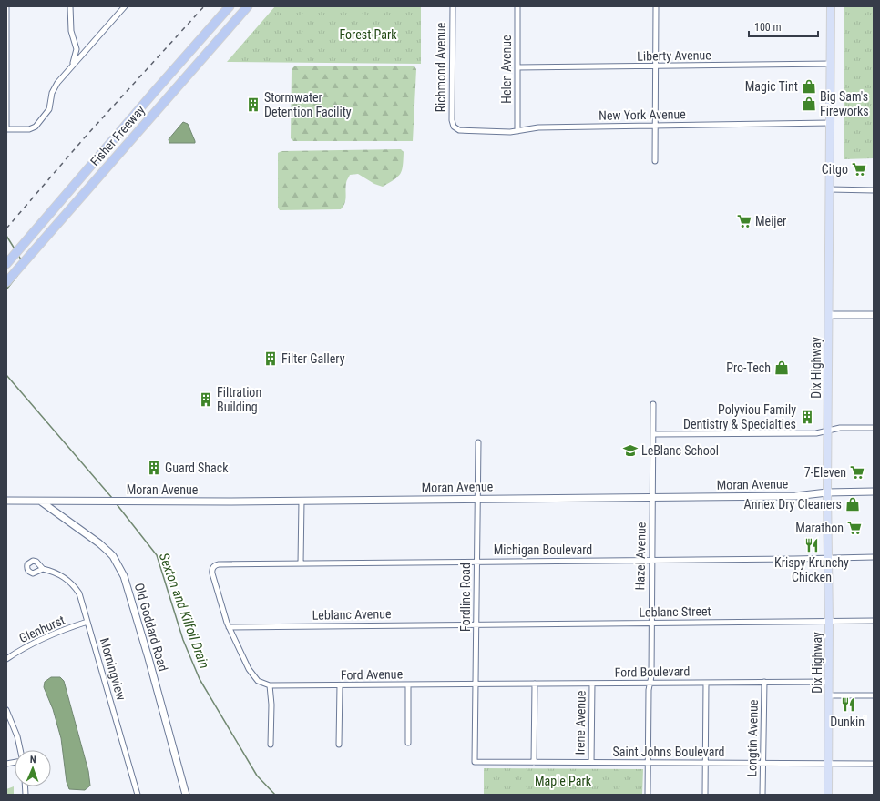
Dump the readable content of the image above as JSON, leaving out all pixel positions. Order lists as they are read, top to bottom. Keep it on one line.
{"streets":{"highway":["Fisher Freeway"],"main road":["Dix Highway","Moran Avenue","Old Goddard Road"],"street":["Liberty Avenue","Richmond Avenue","Helen Avenue","New York Avenue","Michigan Boulevard","Hazel Avenue","Fordline Road","Leblanc Street","Leblanc Avenue","Glenhurst","Morningview","Ford Boulevard","Ford Avenue","Irene Avenue","Longtin Avenue","Saint Johns Boulevard"]},"crossings":[["Liberty Avenue","Helen Avenue"],["Liberty Avenue","Dix Highway"],["Richmond Avenue","New York Avenue"],["Helen Avenue","New York Avenue"],["New York Avenue","Dix Highway"],["Dix Highway","Moran Avenue"],["Dix Highway","Michigan Boulevard"],["Dix Highway","Leblanc Street"],["Dix Highway","Ford Boulevard"],["Dix Highway","Saint Johns Boulevard"],["Moran Avenue","Hazel Avenue"],["Moran Avenue","Fordline Road"],["Moran Avenue","Old Goddard Road"],["Michigan Boulevard","Hazel Avenue"],["Michigan Boulevard","Fordline Road"],["Michigan Boulevard","Leblanc Avenue"],["Hazel Avenue","Leblanc Street"],["Hazel Avenue","Ford Boulevard"],["Hazel Avenue","Saint Johns Boulevard"],["Fordline Road","Leblanc Street"],["Fordline Road","Leblanc Avenue"],["Fordline Road","Ford Boulevard"],["Fordline Road","Ford Avenue"],["Fordline Road","Saint Johns Boulevard"],["Leblanc Street","Leblanc Avenue"],["Glenhurst","Morningview"],["Ford Boulevard","Ford Avenue"],["Ford Boulevard","Irene Avenue"],["Ford Boulevard","Longtin Avenue"],["Irene Avenue","Saint Johns Boulevard"],["Longtin Avenue","Saint Johns Boulevard"]],"water":["Sexton and Kilfoil Drain"],"parks":["Forest Park","Maple Park"],"places":{"shop":["Magic Tint","Big Sam's Fireworks","Pro-Tech","Annex Dry Cleaners"],"building":["Stormwater Detention Facility","Filter Gallery","Filtration Building","Polyviou Family Dentistry & Specialties","Guard Shack"],"supermarket":["Citgo","Meijer","7-Eleven","Marathon"],"school or university":["LeBlanc School"],"restaurant":["Krispy Krunchy Chicken","Dunkin'"]},"scale_bar":"100 m","north":"top"}
